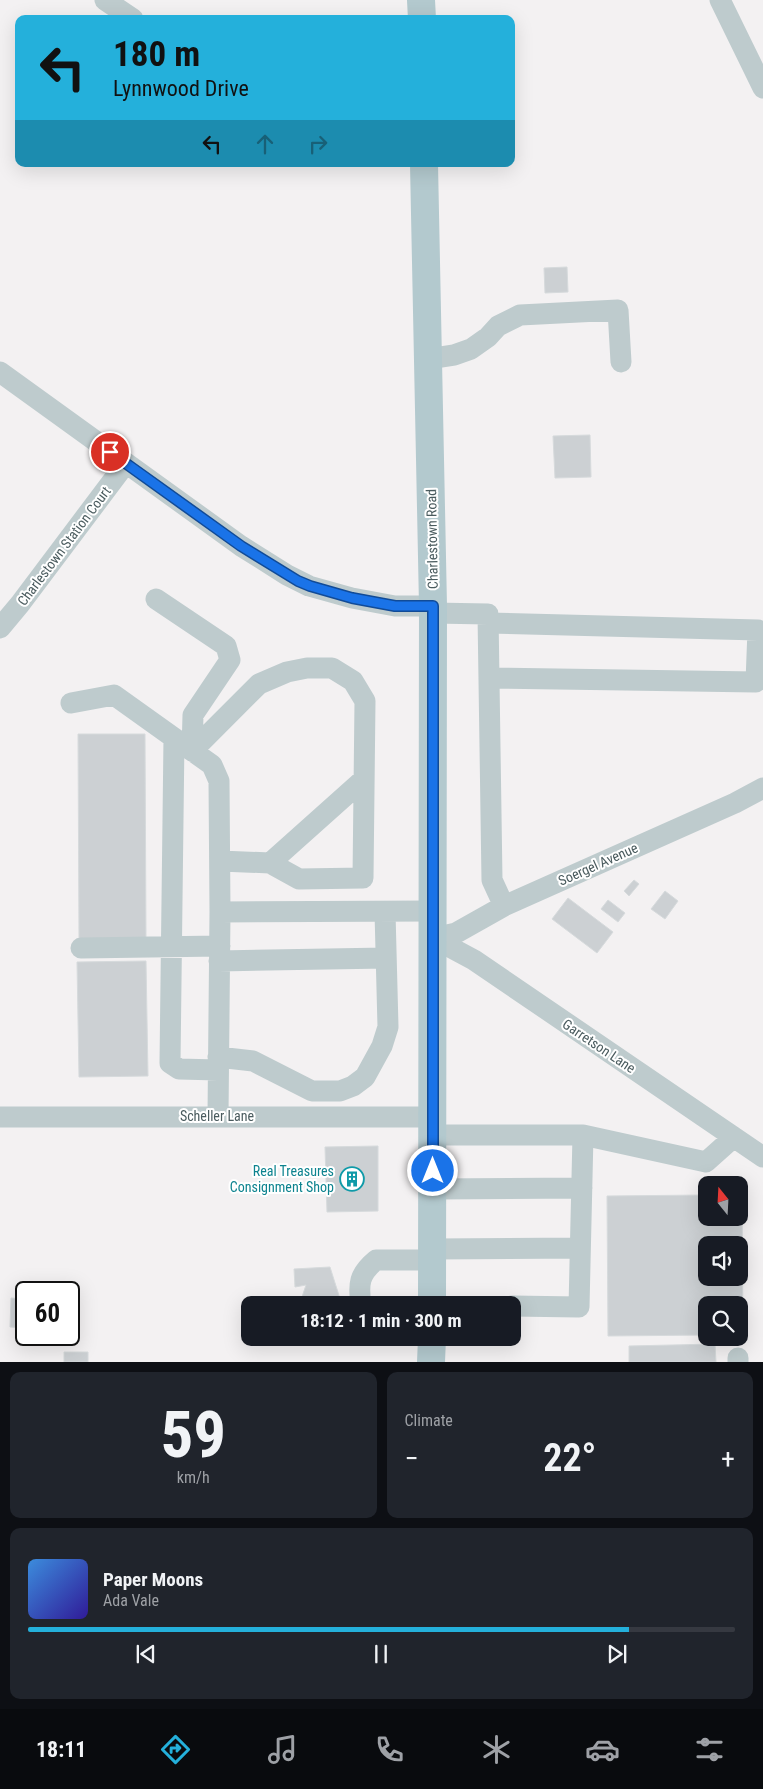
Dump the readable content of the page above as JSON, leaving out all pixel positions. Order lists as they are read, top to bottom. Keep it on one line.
{"streets":{"main road":["Charlestown Road"],"street":["Charlestown Station Court","Soergel Avenue","Garretson Lane","Scheller Lane"]},"crossings":[["Charlestown Road","Soergel Avenue"],["Charlestown Road","Garretson Lane"],["Charlestown Road","Scheller Lane"],["Soergel Avenue","Garretson Lane"],["Garretson Lane","Scheller Lane"]],"places":{"building":["Real Treasures Consignment Shop"]},"north":"top","page":{"turn":["180 m","Lynnwood Drive"],"limit":"60","trip":"18:12 · 1 min · 300 m","tile":[["59","km/h"],"Climate"],"heat":["−","22°","+"],"song":["Paper Moons","Ada Vale"],"tabs":"18:11"}}
